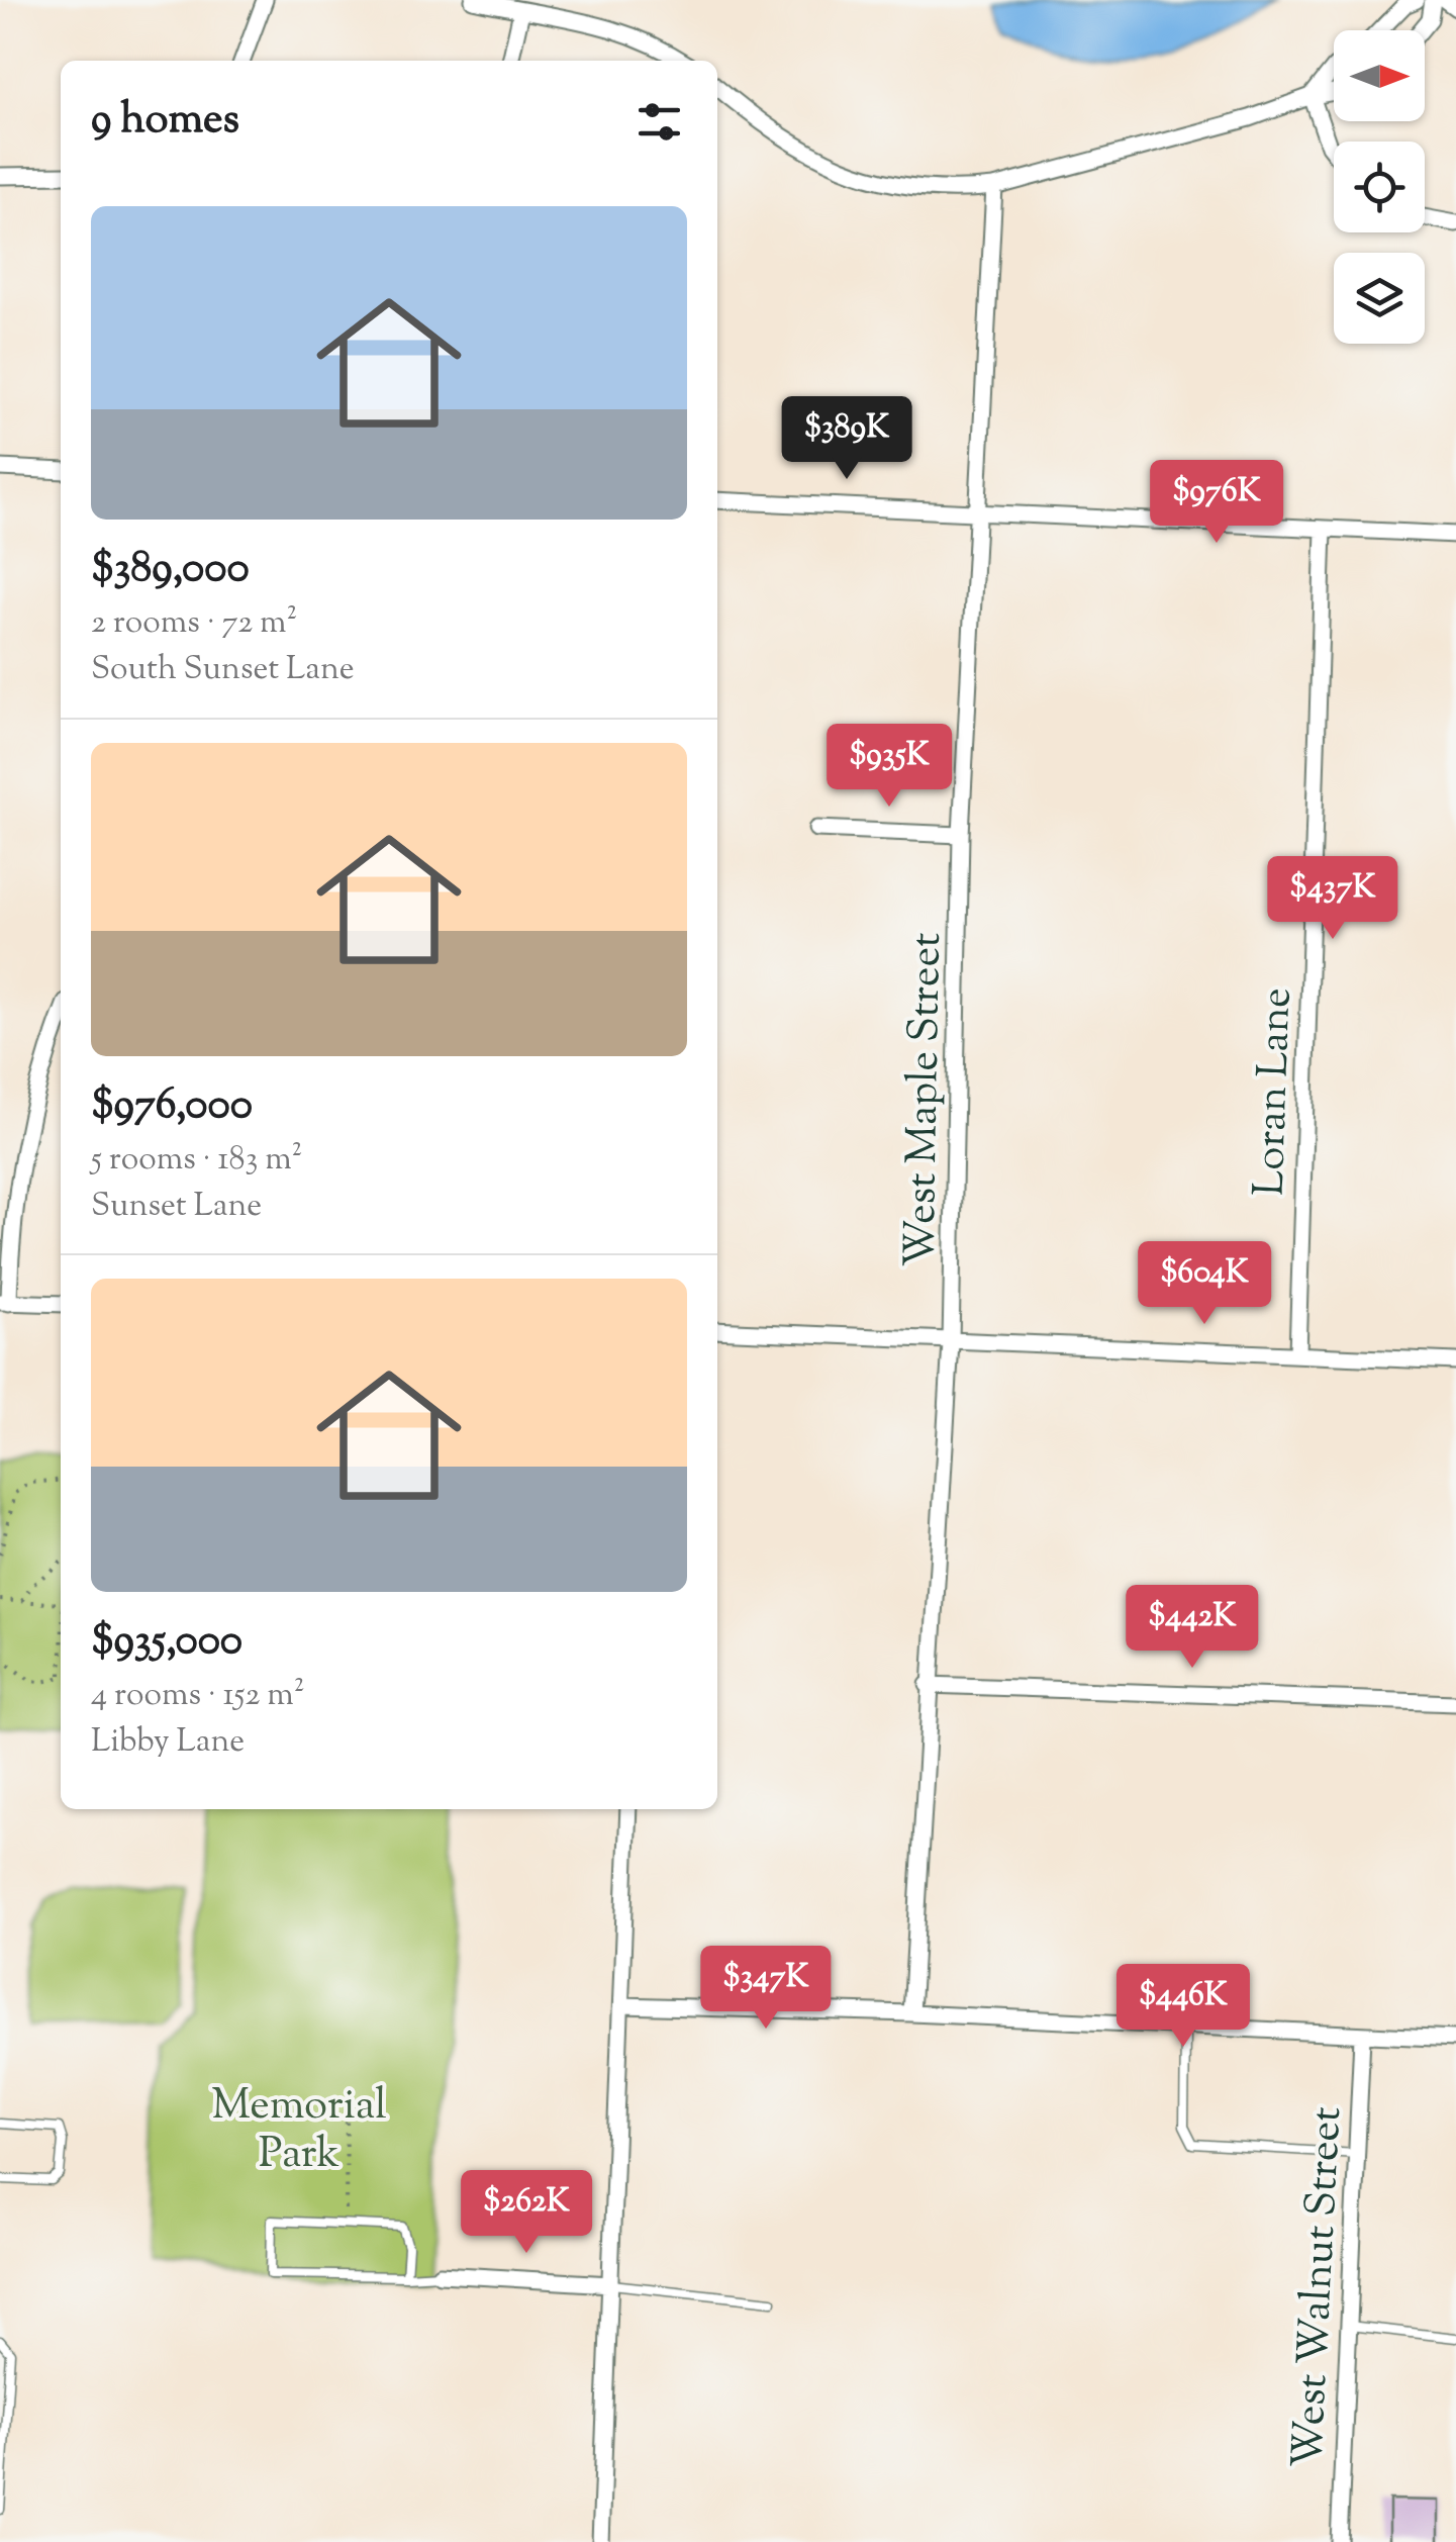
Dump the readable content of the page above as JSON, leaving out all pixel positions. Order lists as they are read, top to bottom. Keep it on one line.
{"streets":{"street":["Loran Lane","West Maple Street","West Walnut Street"]},"parks":["Memorial Park"],"north":"right","page":{"heading":"9 homes","list":[{"name":"$389,000","note":"2 rooms · 72 m² · South Sunset Lane"},{"name":"$976,000","note":"5 rooms · 183 m² · Sunset Lane"},{"name":"$935,000","note":"4 rooms · 152 m² · Libby Lane"}],"price":["$389K","$976K","$935K","$437K","$604K","$442K","$347K","$446K","$262K"]}}
